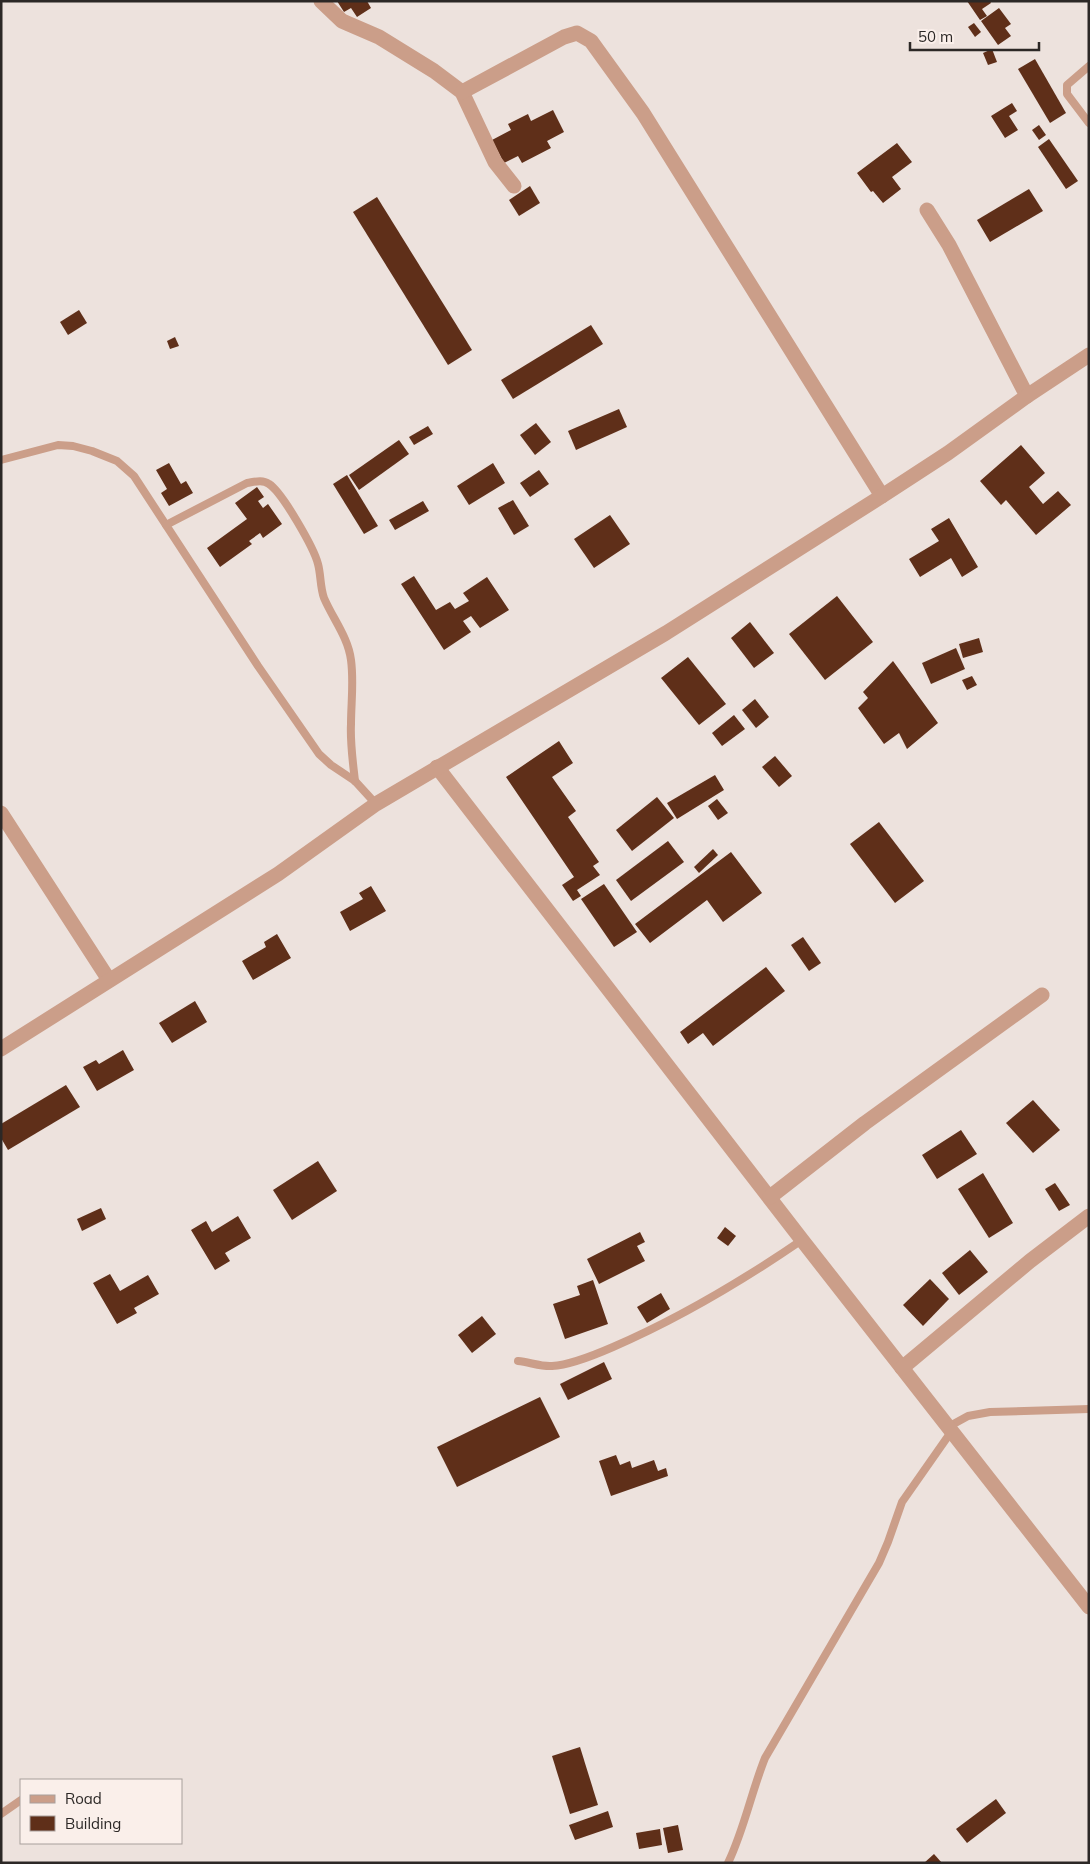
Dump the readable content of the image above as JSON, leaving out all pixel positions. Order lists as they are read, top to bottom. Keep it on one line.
{"legend":["Road","Building"],"scale_bar":"50 m"}
